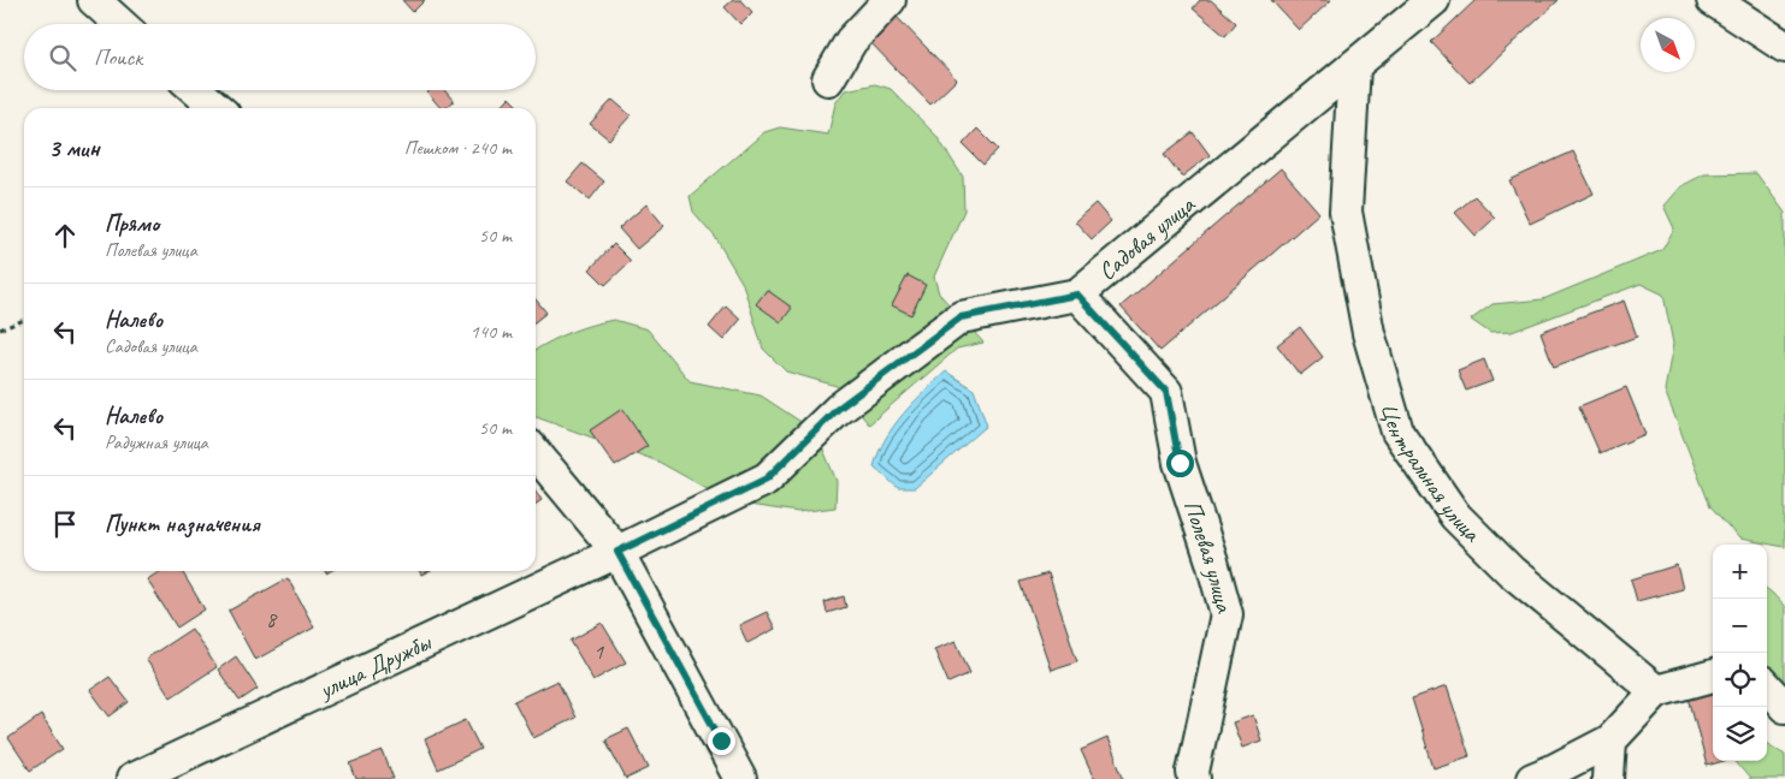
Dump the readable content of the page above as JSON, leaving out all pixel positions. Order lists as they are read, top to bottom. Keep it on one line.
{"streets":{"street":["Садовая улица","Центральная улица","Полевая улица","улица Дружбы"]},"crossings":[["Садовая улица","Центральная улица"],["Садовая улица","Полевая улица"],["Садовая улица","улица Дружбы"]],"house_numbers":["8","1"],"north":"bottom right","page":{"search":"Поиск","heading":["3 мин","Пешком · 240 m"],"list":[["Прямо","Полевая улица","50 m"],["Налево","Садовая улица","140 m"],["Налево","Радужная улица","50 m"],"Пункт назначения"],"map_buttons":["+","−"]}}
